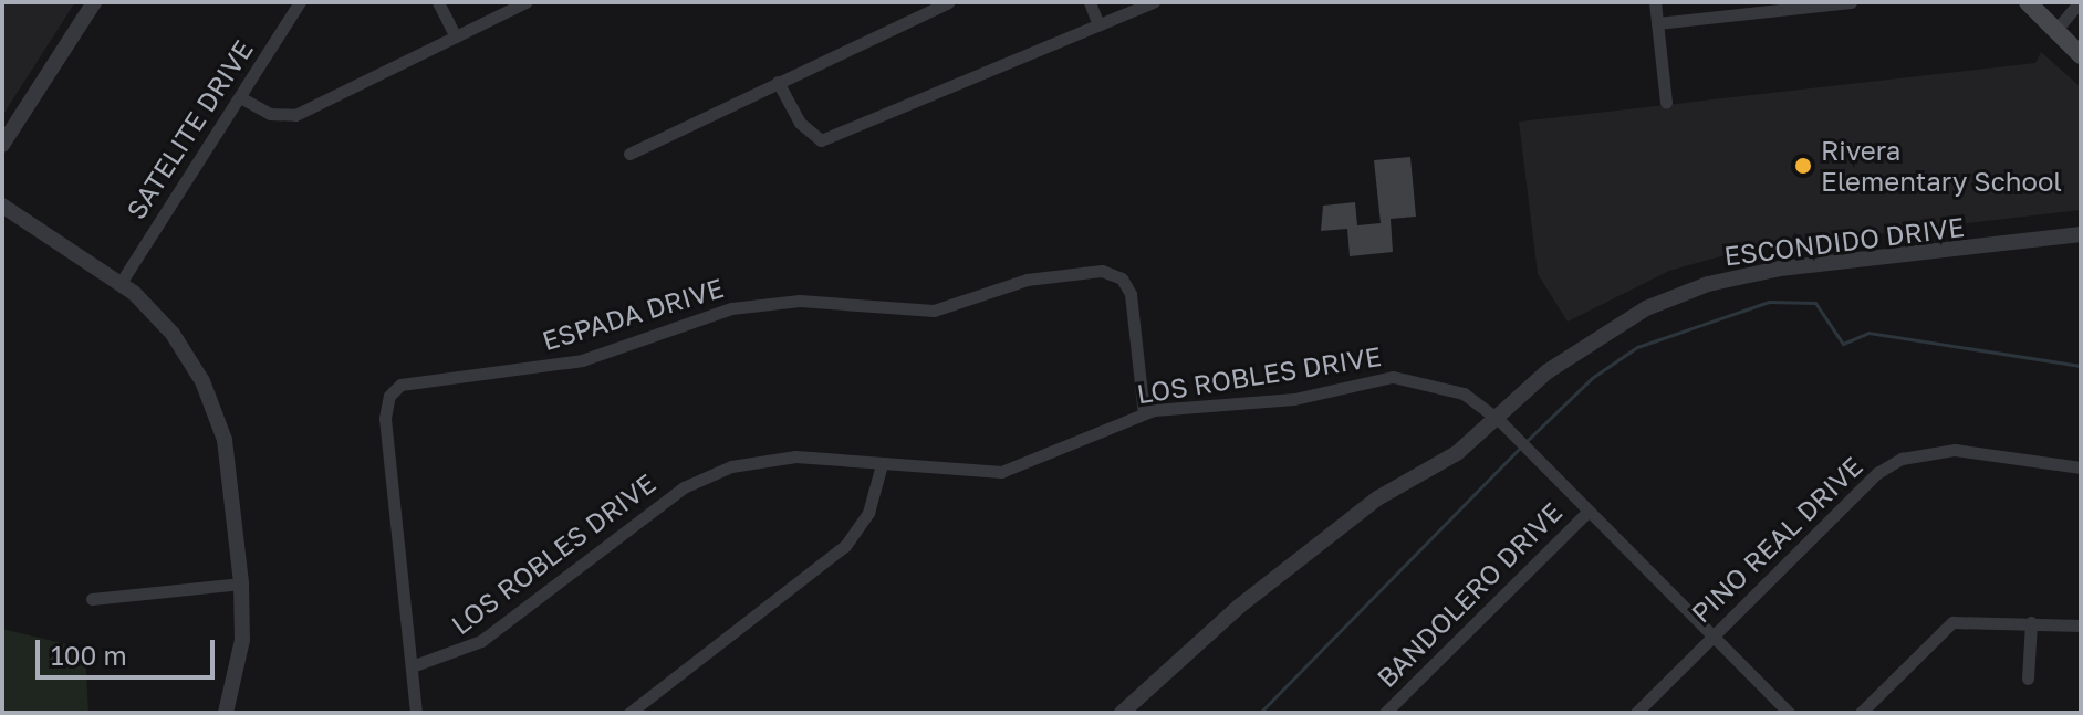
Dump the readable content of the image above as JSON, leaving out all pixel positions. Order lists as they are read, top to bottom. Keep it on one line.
{"streets":{"street":["SATELITE DRIVE","ESCONDIDO DRIVE","ESPADA DRIVE","LOS ROBLES DRIVE","PINO REAL DRIVE","BANDOLERO DRIVE"]},"crossings":[["ESCONDIDO DRIVE","LOS ROBLES DRIVE"],["ESPADA DRIVE","LOS ROBLES DRIVE"],["LOS ROBLES DRIVE","PINO REAL DRIVE"],["LOS ROBLES DRIVE","BANDOLERO DRIVE"]],"places":["Rivera Elementary School"],"scale_bar":"100 m"}
